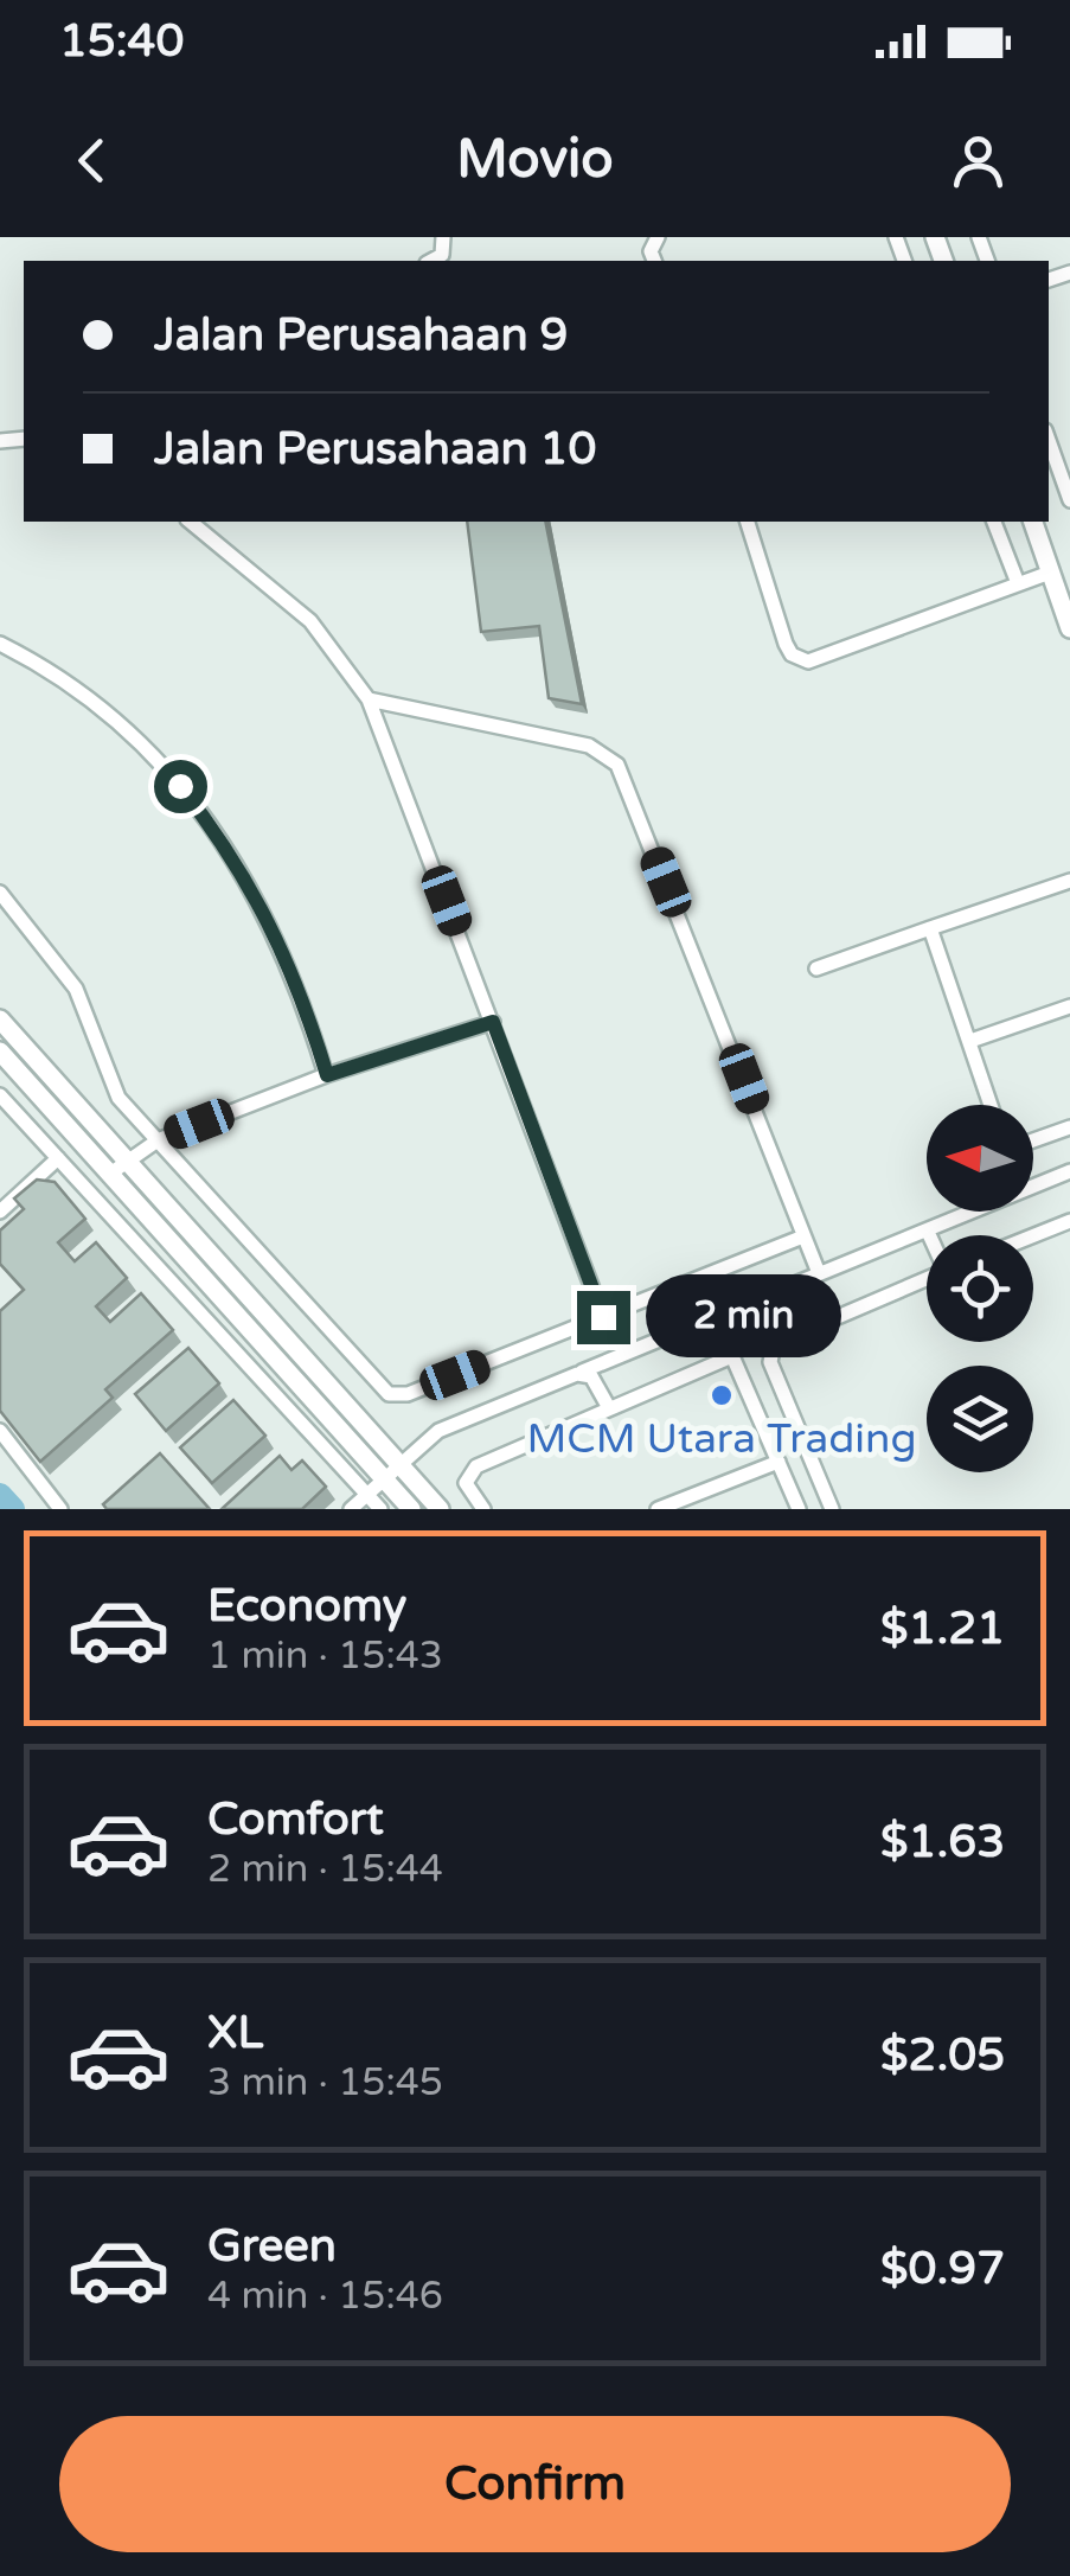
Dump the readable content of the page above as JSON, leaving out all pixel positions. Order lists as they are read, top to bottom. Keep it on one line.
{"places":["MCM Utara Trading"],"north":"left","page":{"status":"15:40","header":"Movio","banner":["Jalan Perusahaan 9","Jalan Perusahaan 10"],"bubble":"2 min","list":[{"name":"Economy","note":"1 min · 15:43","value":"$1.21"},{"name":"Comfort","note":"2 min · 15:44","value":"$1.63"},{"name":"XL","note":"3 min · 15:45","value":"$2.05"},{"name":"Green","note":"4 min · 15:46","value":"$0.97"}],"buttons":"Confirm"}}
